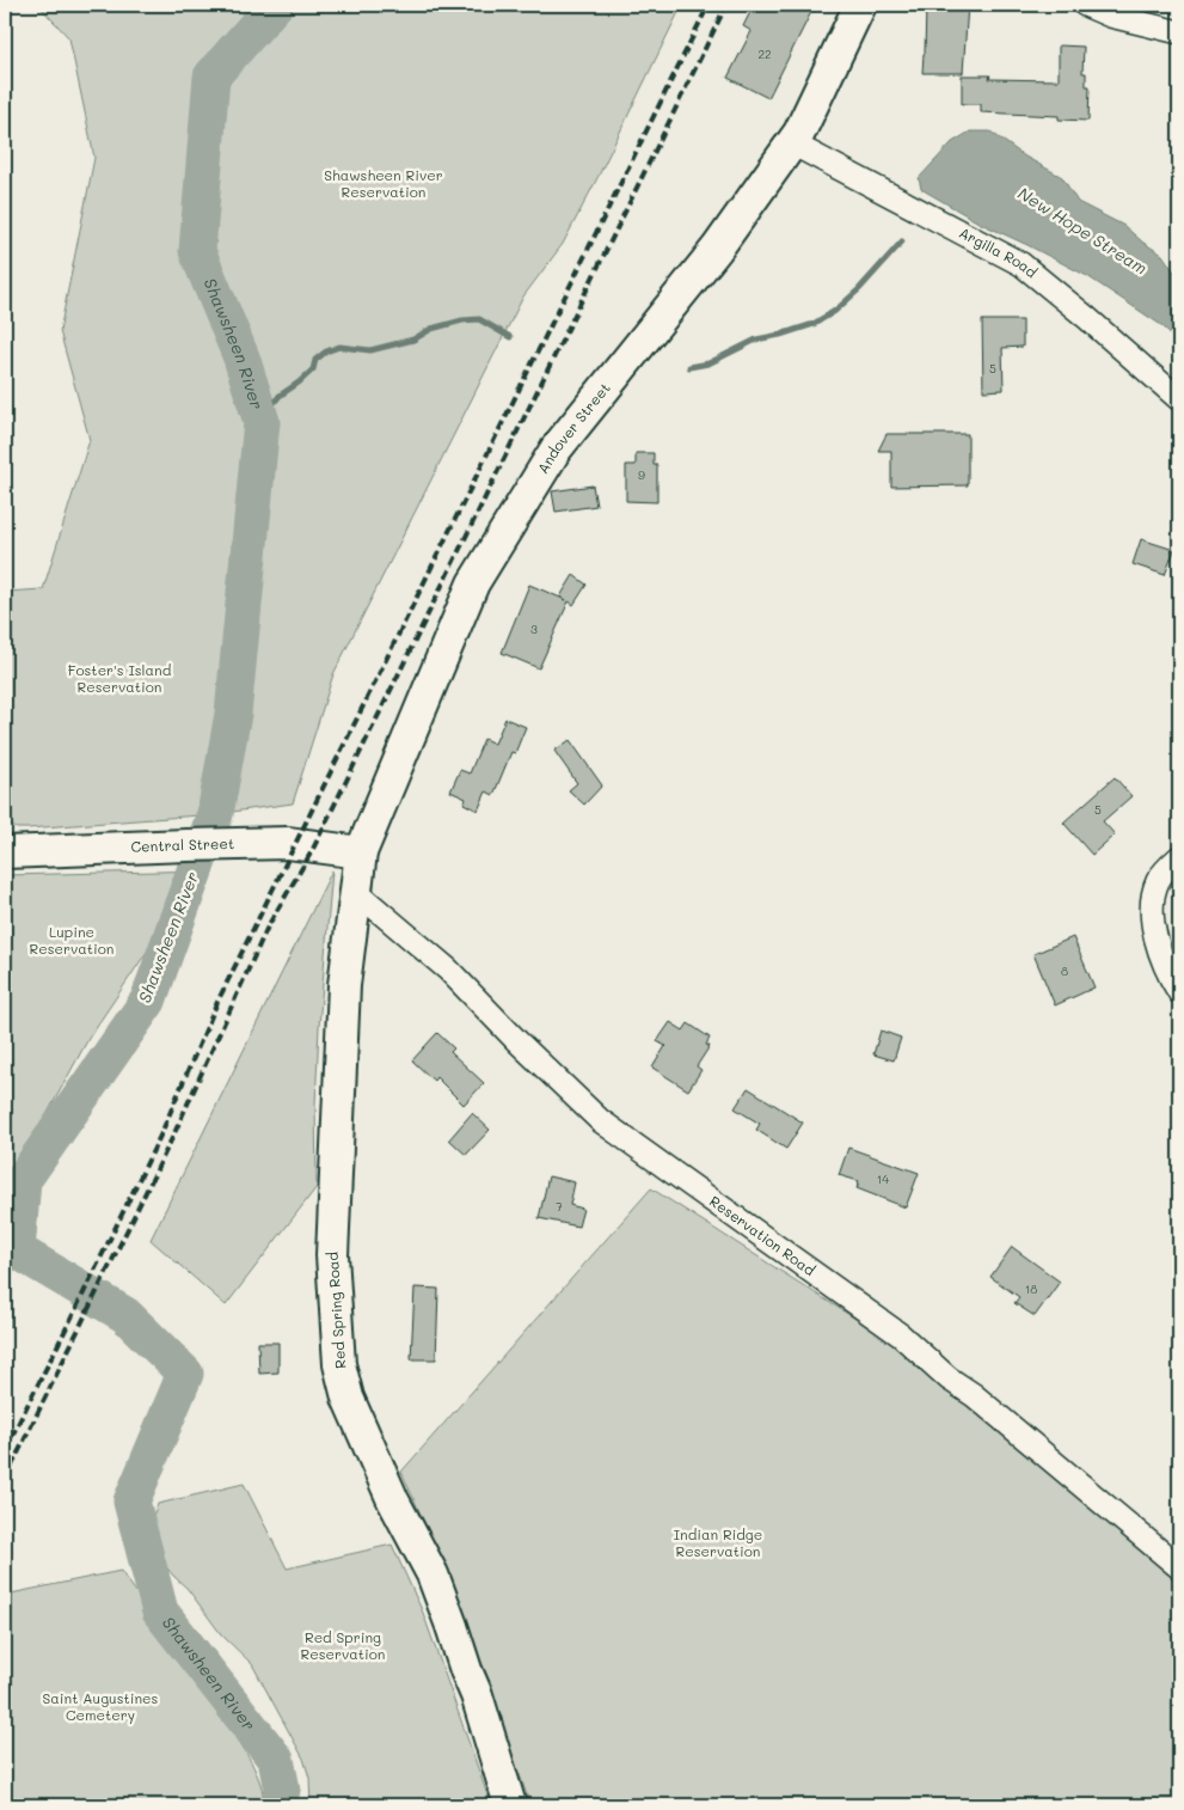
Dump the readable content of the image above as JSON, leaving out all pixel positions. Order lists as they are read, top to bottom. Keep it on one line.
{"streets":{"main road":["Andover Street","Central Street","Red Spring Road"],"street":["Argilla Road","Reservation Road"]},"crossings":[["Argilla Road","Andover Street"],["Andover Street","Central Street"],["Andover Street","Reservation Road"],["Andover Street","Red Spring Road"],["Reservation Road","Red Spring Road"]],"water":["New Hope Stream","Shawsheen River"],"parks":["Shawsheen River Reservation","Foster's Island Reservation","Lupine Reservation","Indian Ridge Reservation","Red Spring Reservation","Saint Augustines Cemetery"],"house_numbers":["22","5","9","3","5","8","14","7","18"]}
